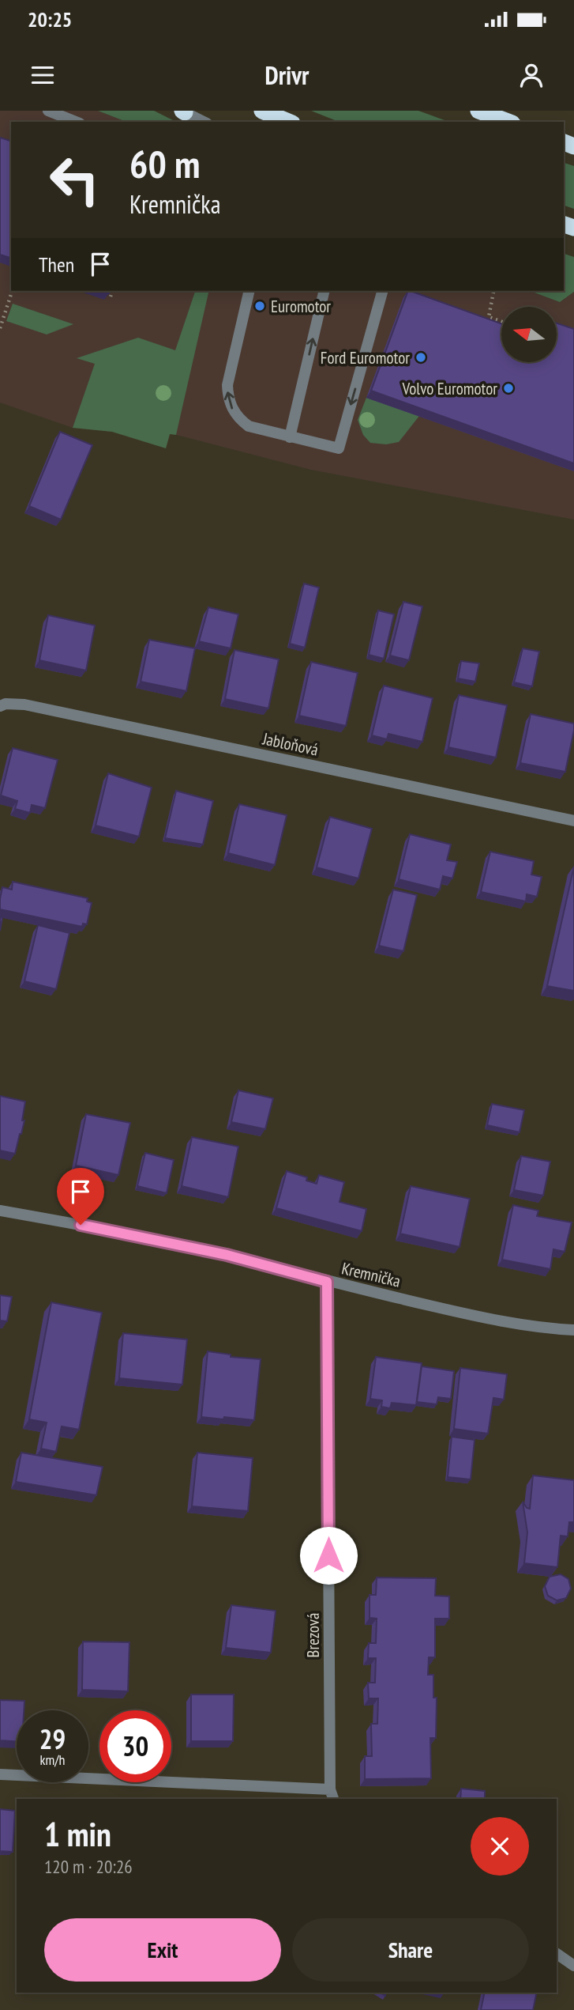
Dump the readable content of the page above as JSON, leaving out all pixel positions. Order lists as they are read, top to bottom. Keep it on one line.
{"streets":{"street":["Jabloňová","Kremnička","Brezová"]},"crossings":[["Kremnička","Brezová"]],"places":["Euromotor","Ford Euromotor","Volvo Euromotor"],"north":"left","page":{"status":"20:25","header":"Drivr","turn":["60 m","Kremnička"],"then":"Then","speed":"29 km/h","limit":"30","heading":["1 min","120 m · 20:26"],"buttons":["Exit","Share"]}}
